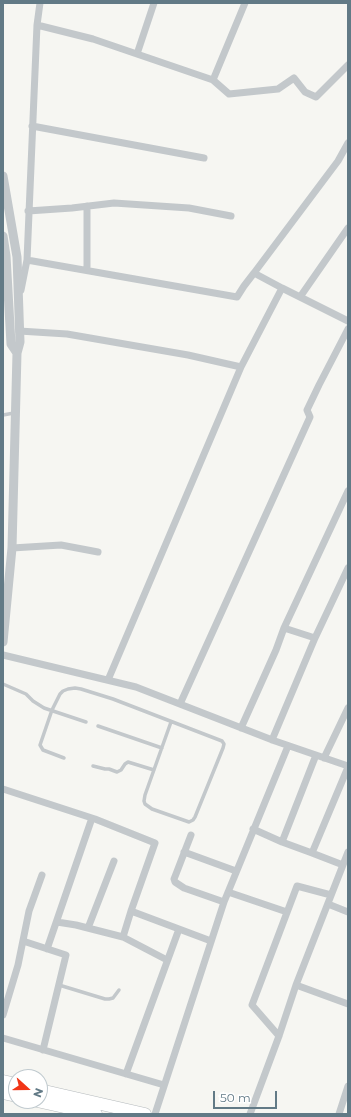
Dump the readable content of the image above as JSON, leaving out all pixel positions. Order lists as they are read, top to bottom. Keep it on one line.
{"scale_bar":"50 m","north":"right"}
